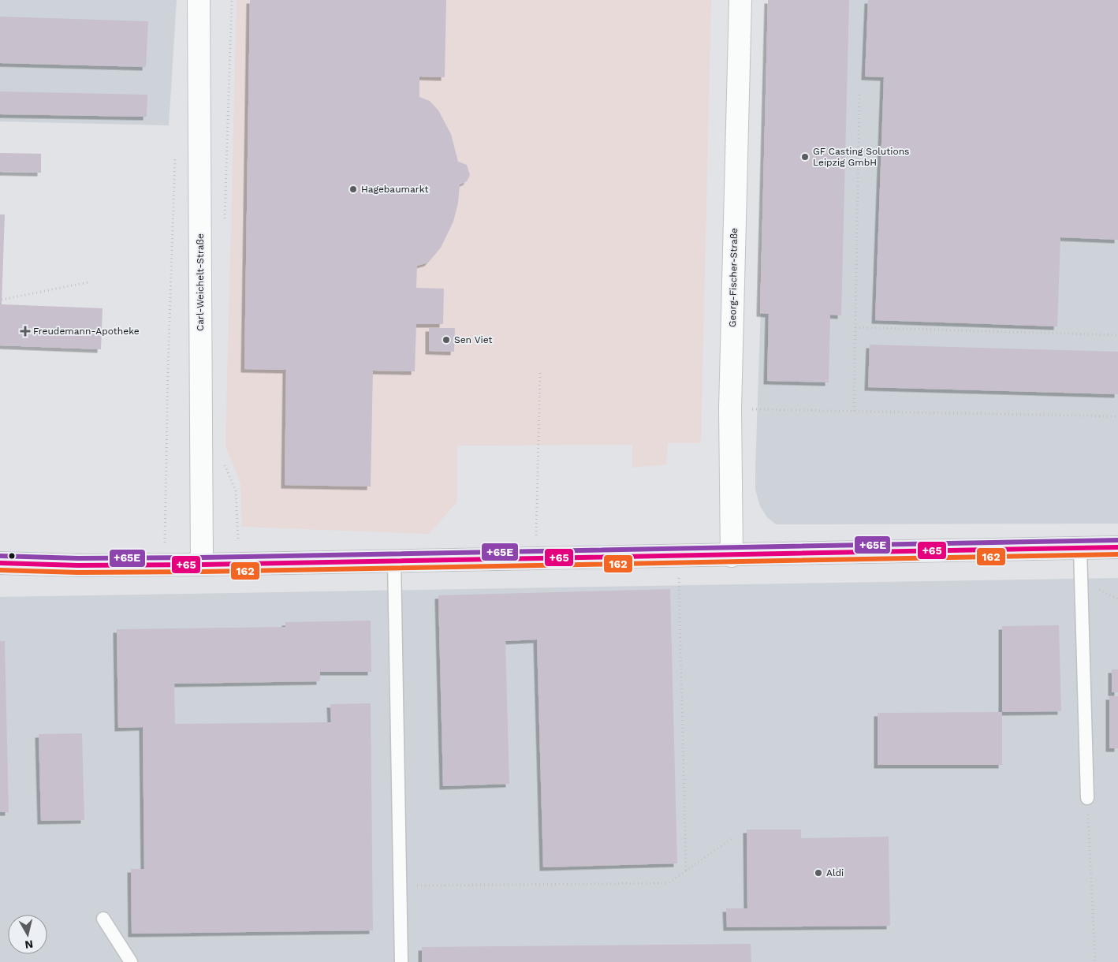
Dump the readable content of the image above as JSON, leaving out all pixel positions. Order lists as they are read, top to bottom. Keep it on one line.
{"streets":{"street":["Georg-Fischer-Straße","Carl-Weichelt-Straße"]},"places":{"other":["GF Casting Solutions Leipzig GmbH","Hagebaumarkt","Sen Viet","Aldi"],"health":["Freudemann-Apotheke"]},"lines":["transit line +65E","transit line +65","transit line 162"],"north":"bottom"}
